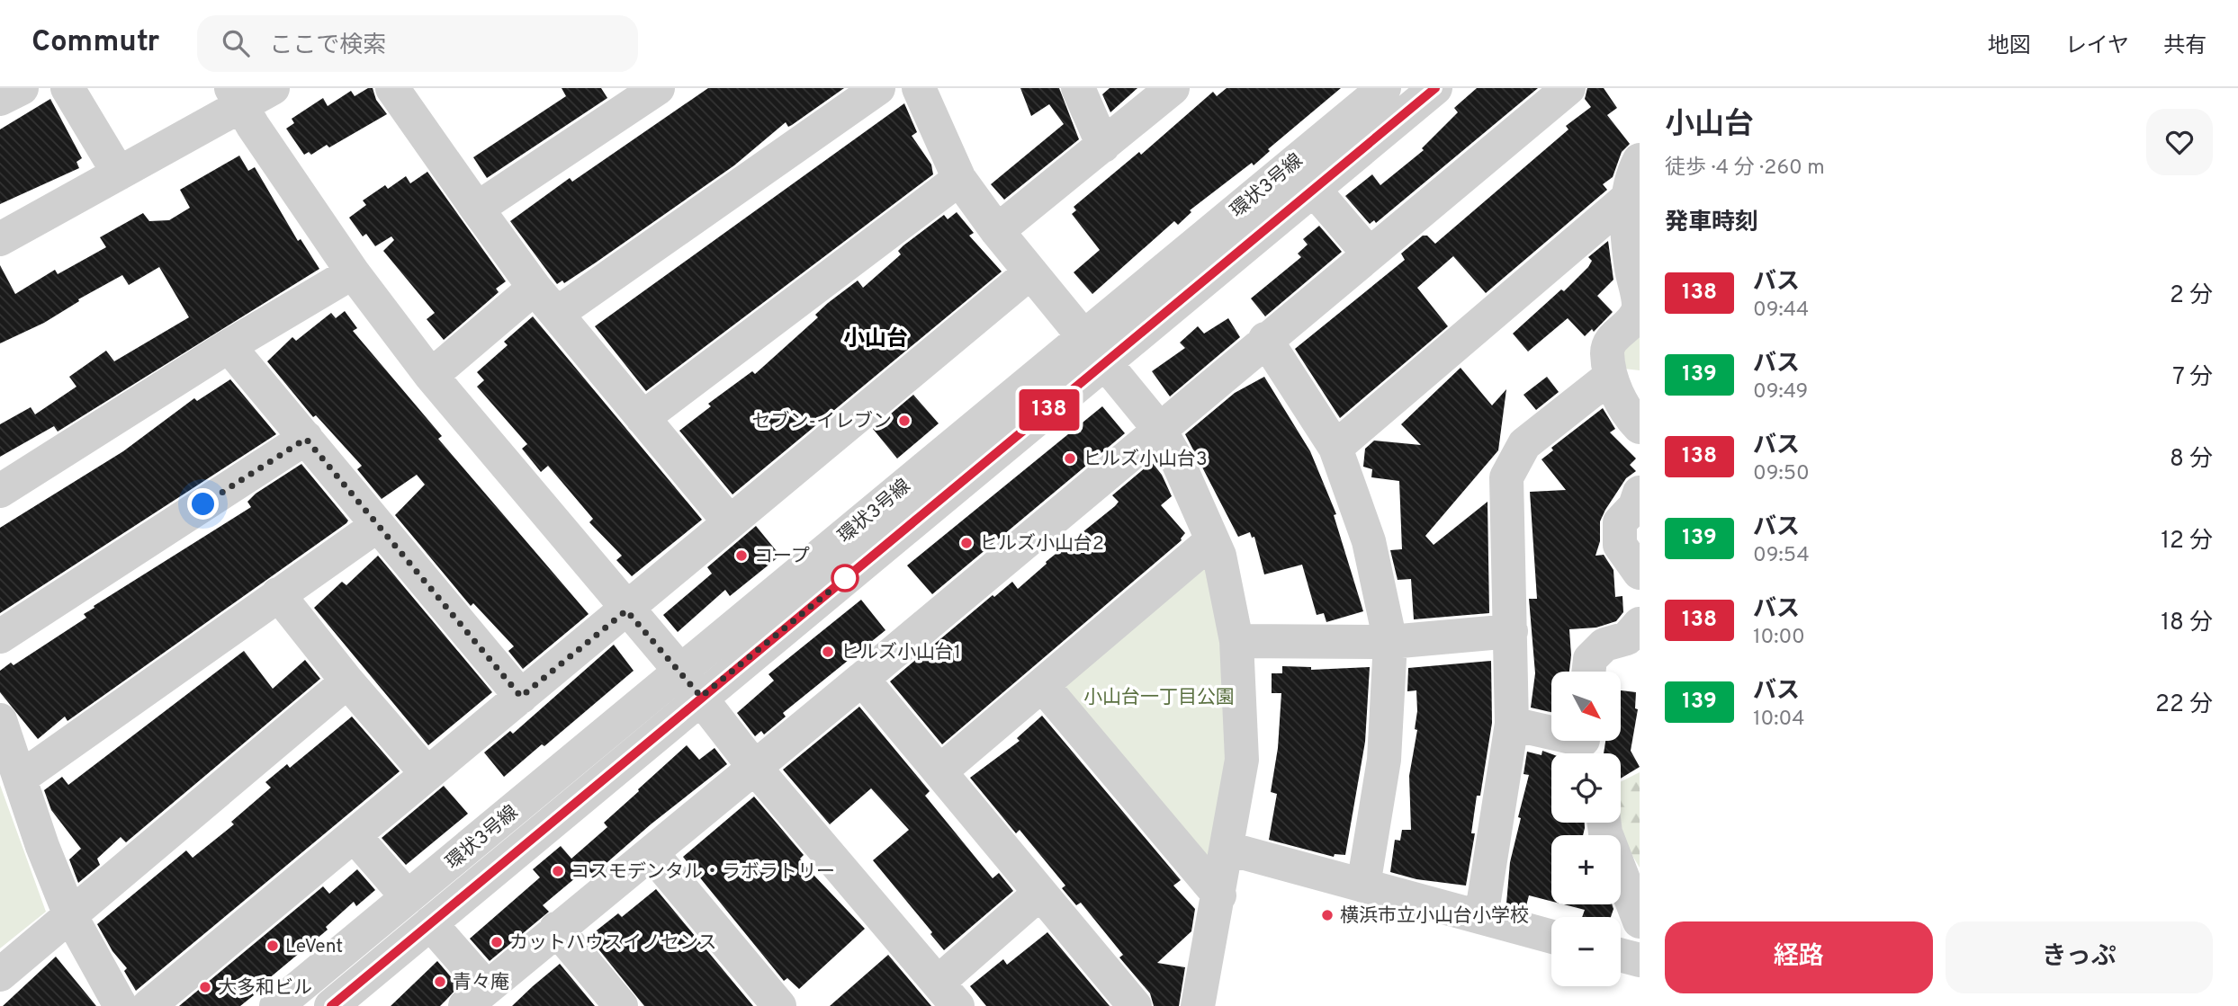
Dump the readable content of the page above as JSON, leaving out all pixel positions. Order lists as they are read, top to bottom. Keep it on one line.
{"streets":{"street":["環状3号線"]},"districts":["小山台"],"parks":["小山台一丁目公園"],"places":["セブン-イレブン","ヒルズ小山台3","ヒルズ小山台2","コープ","ヒルズ小山台1","コスモデンタル・ラボラトリー","横浜市立小山台小学校","カットハウスイノセンス","LeVent","青々庵","大多和ビル"],"lines":["bus line 138"],"north":"bottom right","page":{"header":"Commutr","search":"ここで検索","nav":["地図","レイヤ","共有"],"on_map":"138","heading":[["小山台","徒歩 · 4 分 · 260 m"],"発車時刻"],"list":[{"mark":"138","name":"バス","note":"09:44","value":"2 分"},{"mark":"139","name":"バス","note":"09:49","value":"7 分"},{"mark":"138","name":"バス","note":"09:50","value":"8 分"},{"mark":"139","name":"バス","note":"09:54","value":"12 分"},{"mark":"138","name":"バス","note":"10:00","value":"18 分"},{"mark":"139","name":"バス","note":"10:04","value":"22 分"}],"map_buttons":["+","−"],"buttons":["経路","きっぷ"]}}
